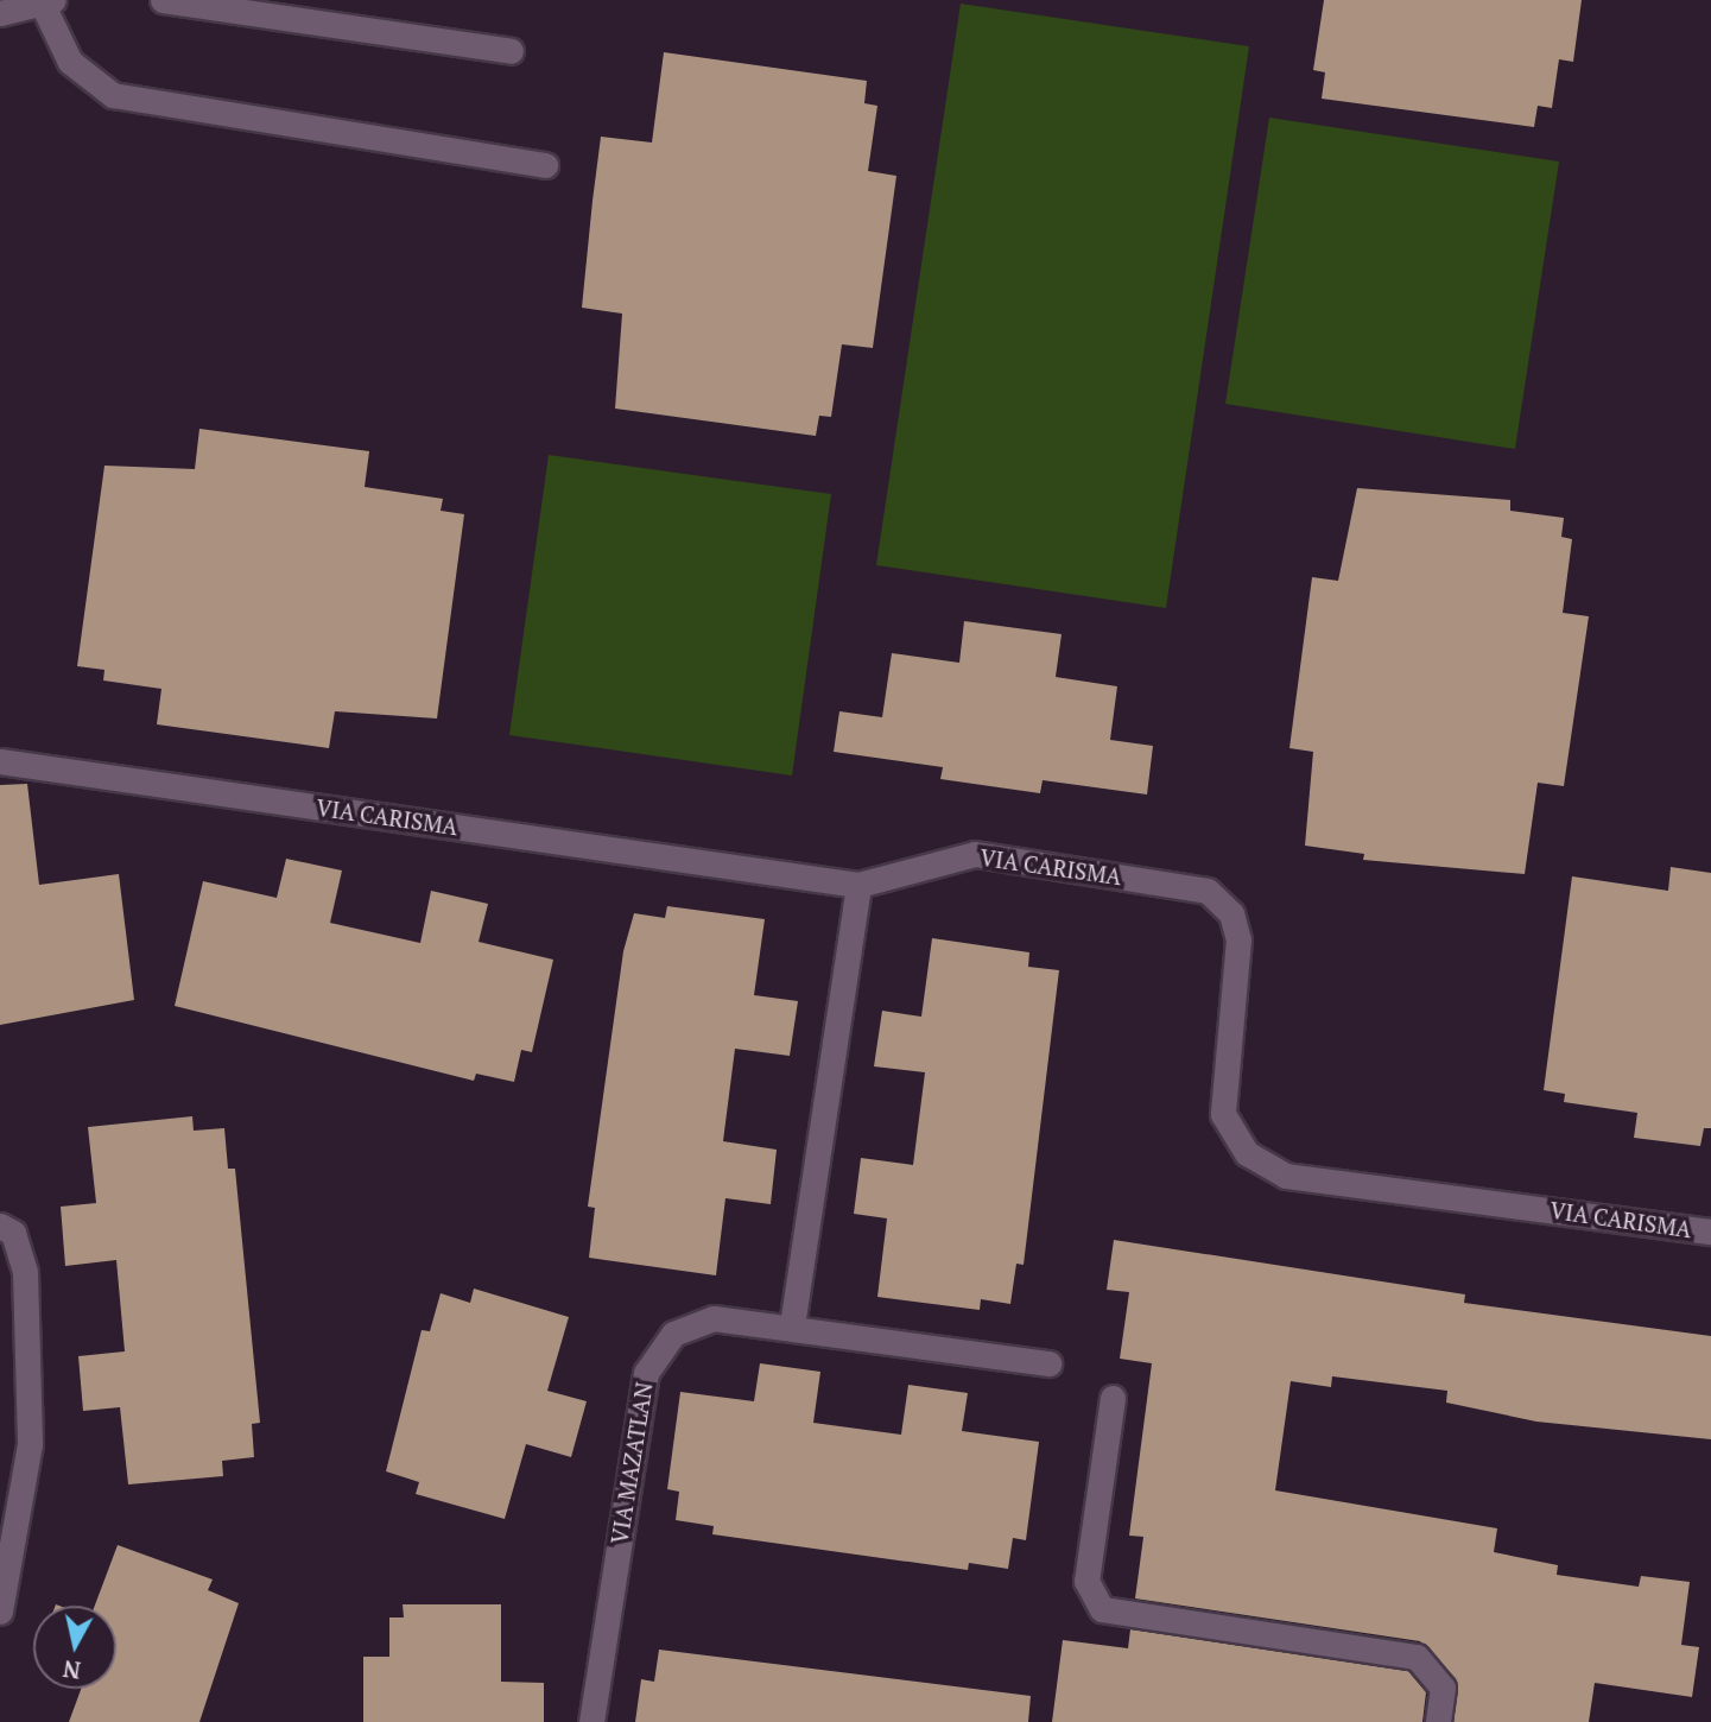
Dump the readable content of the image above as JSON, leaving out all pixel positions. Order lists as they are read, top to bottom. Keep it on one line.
{"streets":{"street":["VIA CARISMA","VIA MAZATLAN"]},"north":"bottom"}
